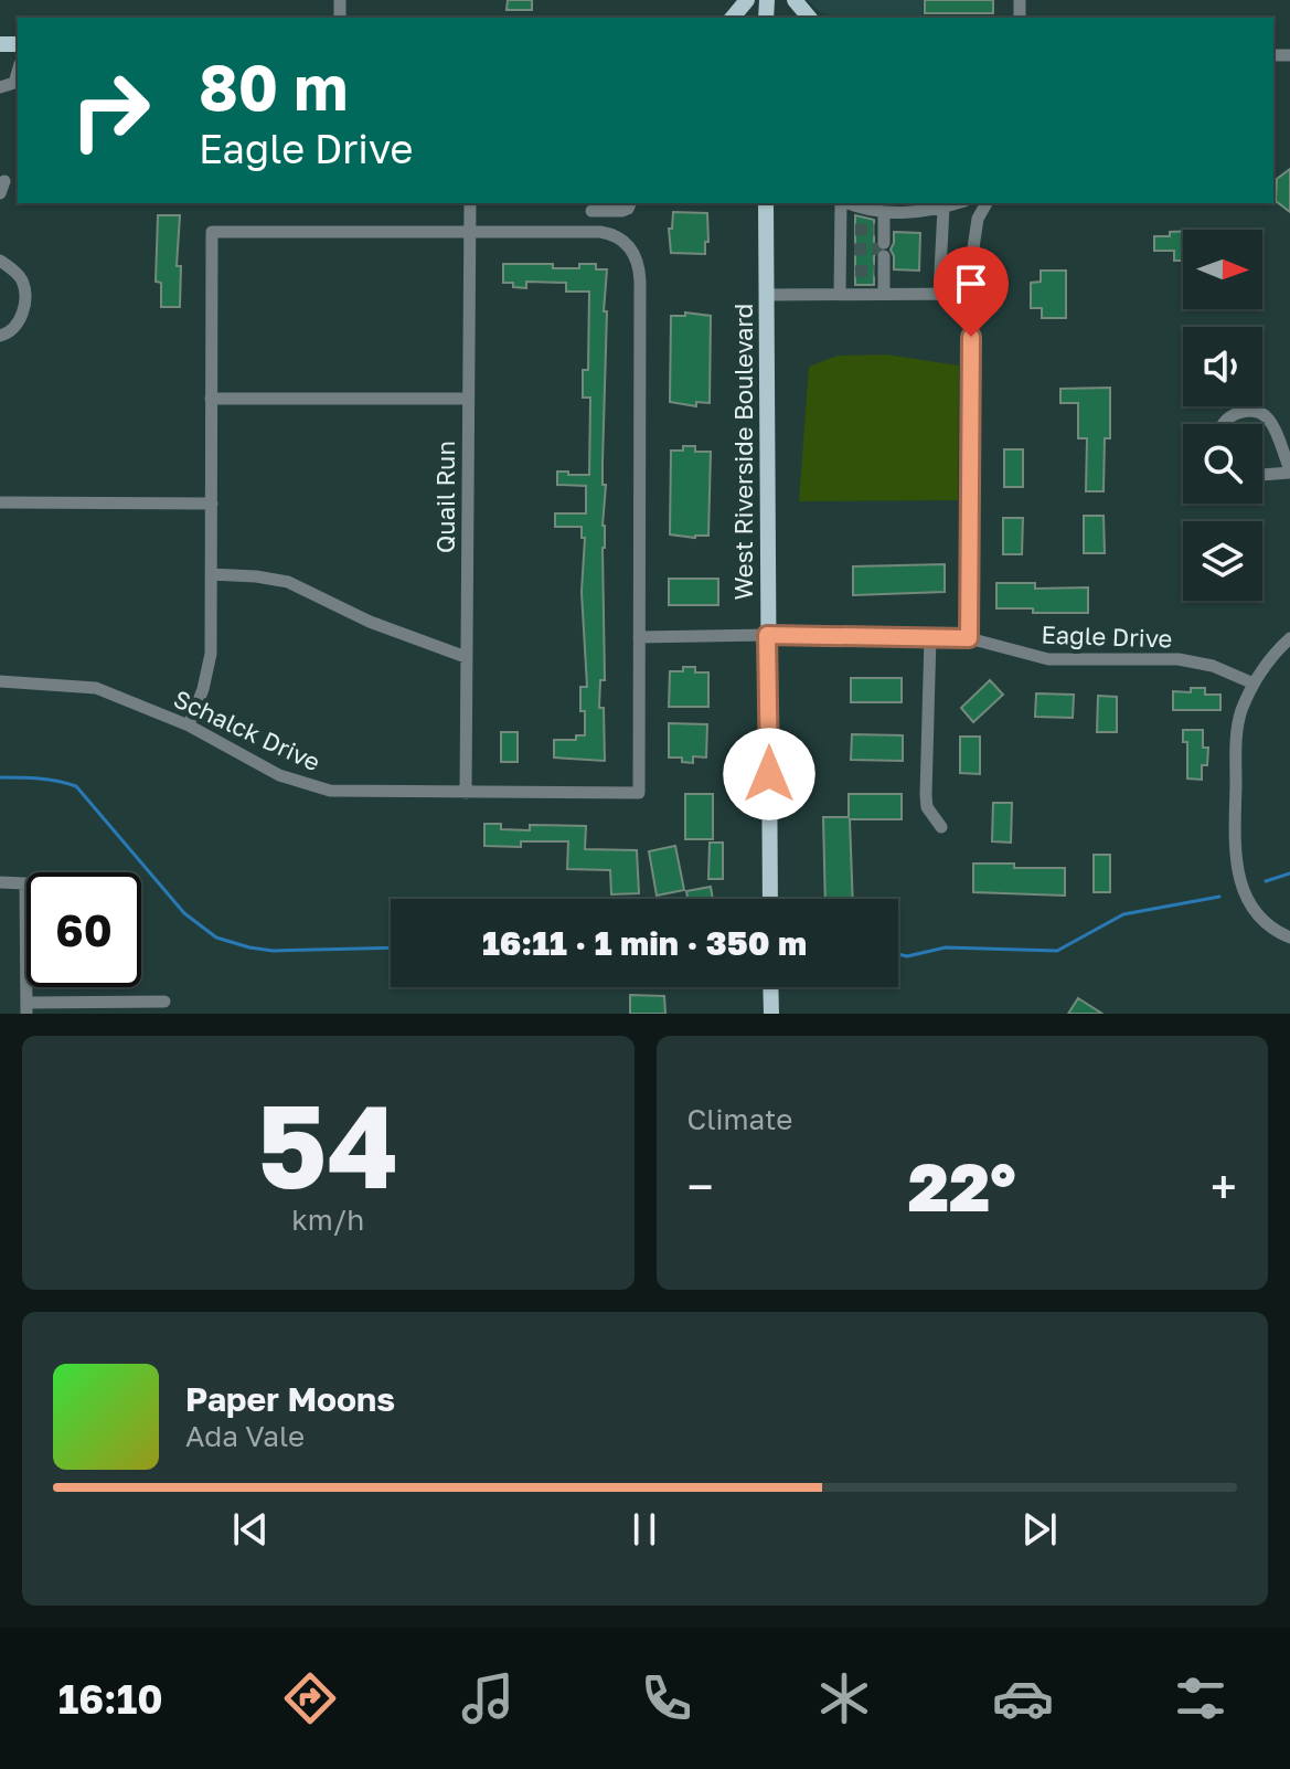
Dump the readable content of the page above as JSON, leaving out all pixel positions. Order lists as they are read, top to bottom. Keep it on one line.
{"streets":{"main road":["West Riverside Boulevard"],"street":["Quail Run","Eagle Drive","Schalck Drive"]},"crossings":[["West Riverside Boulevard","Eagle Drive"],["Quail Run","Schalck Drive"],["Eagle Drive","Schalck Drive"]],"north":"right","page":{"turn":["80 m","Eagle Drive"],"limit":"60","trip":"16:11 · 1 min · 350 m","tile":[["54","km/h"],"Climate"],"heat":["−","22°","+"],"song":["Paper Moons","Ada Vale"],"tabs":"16:10"}}
